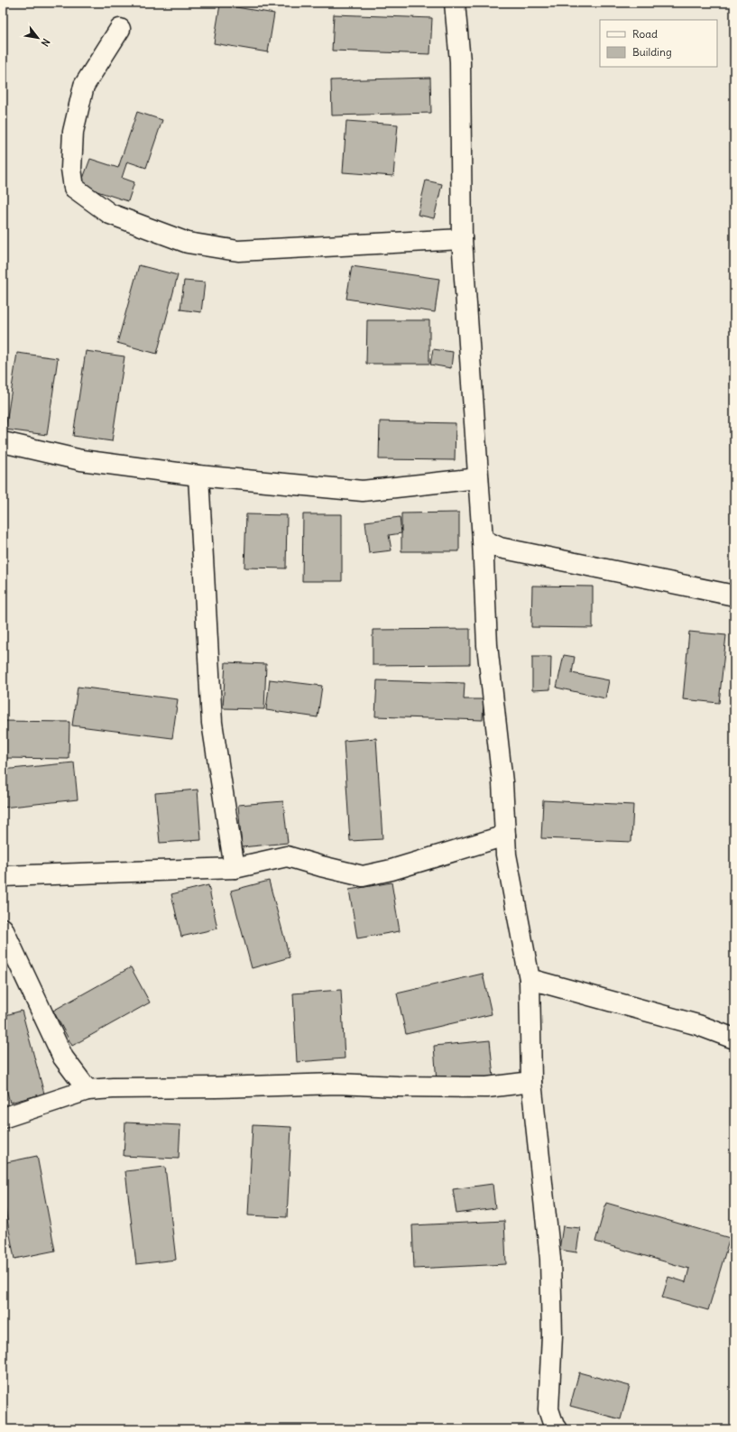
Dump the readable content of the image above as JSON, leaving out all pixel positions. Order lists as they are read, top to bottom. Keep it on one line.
{"legend":["Road","Building"],"north":"bottom right"}
